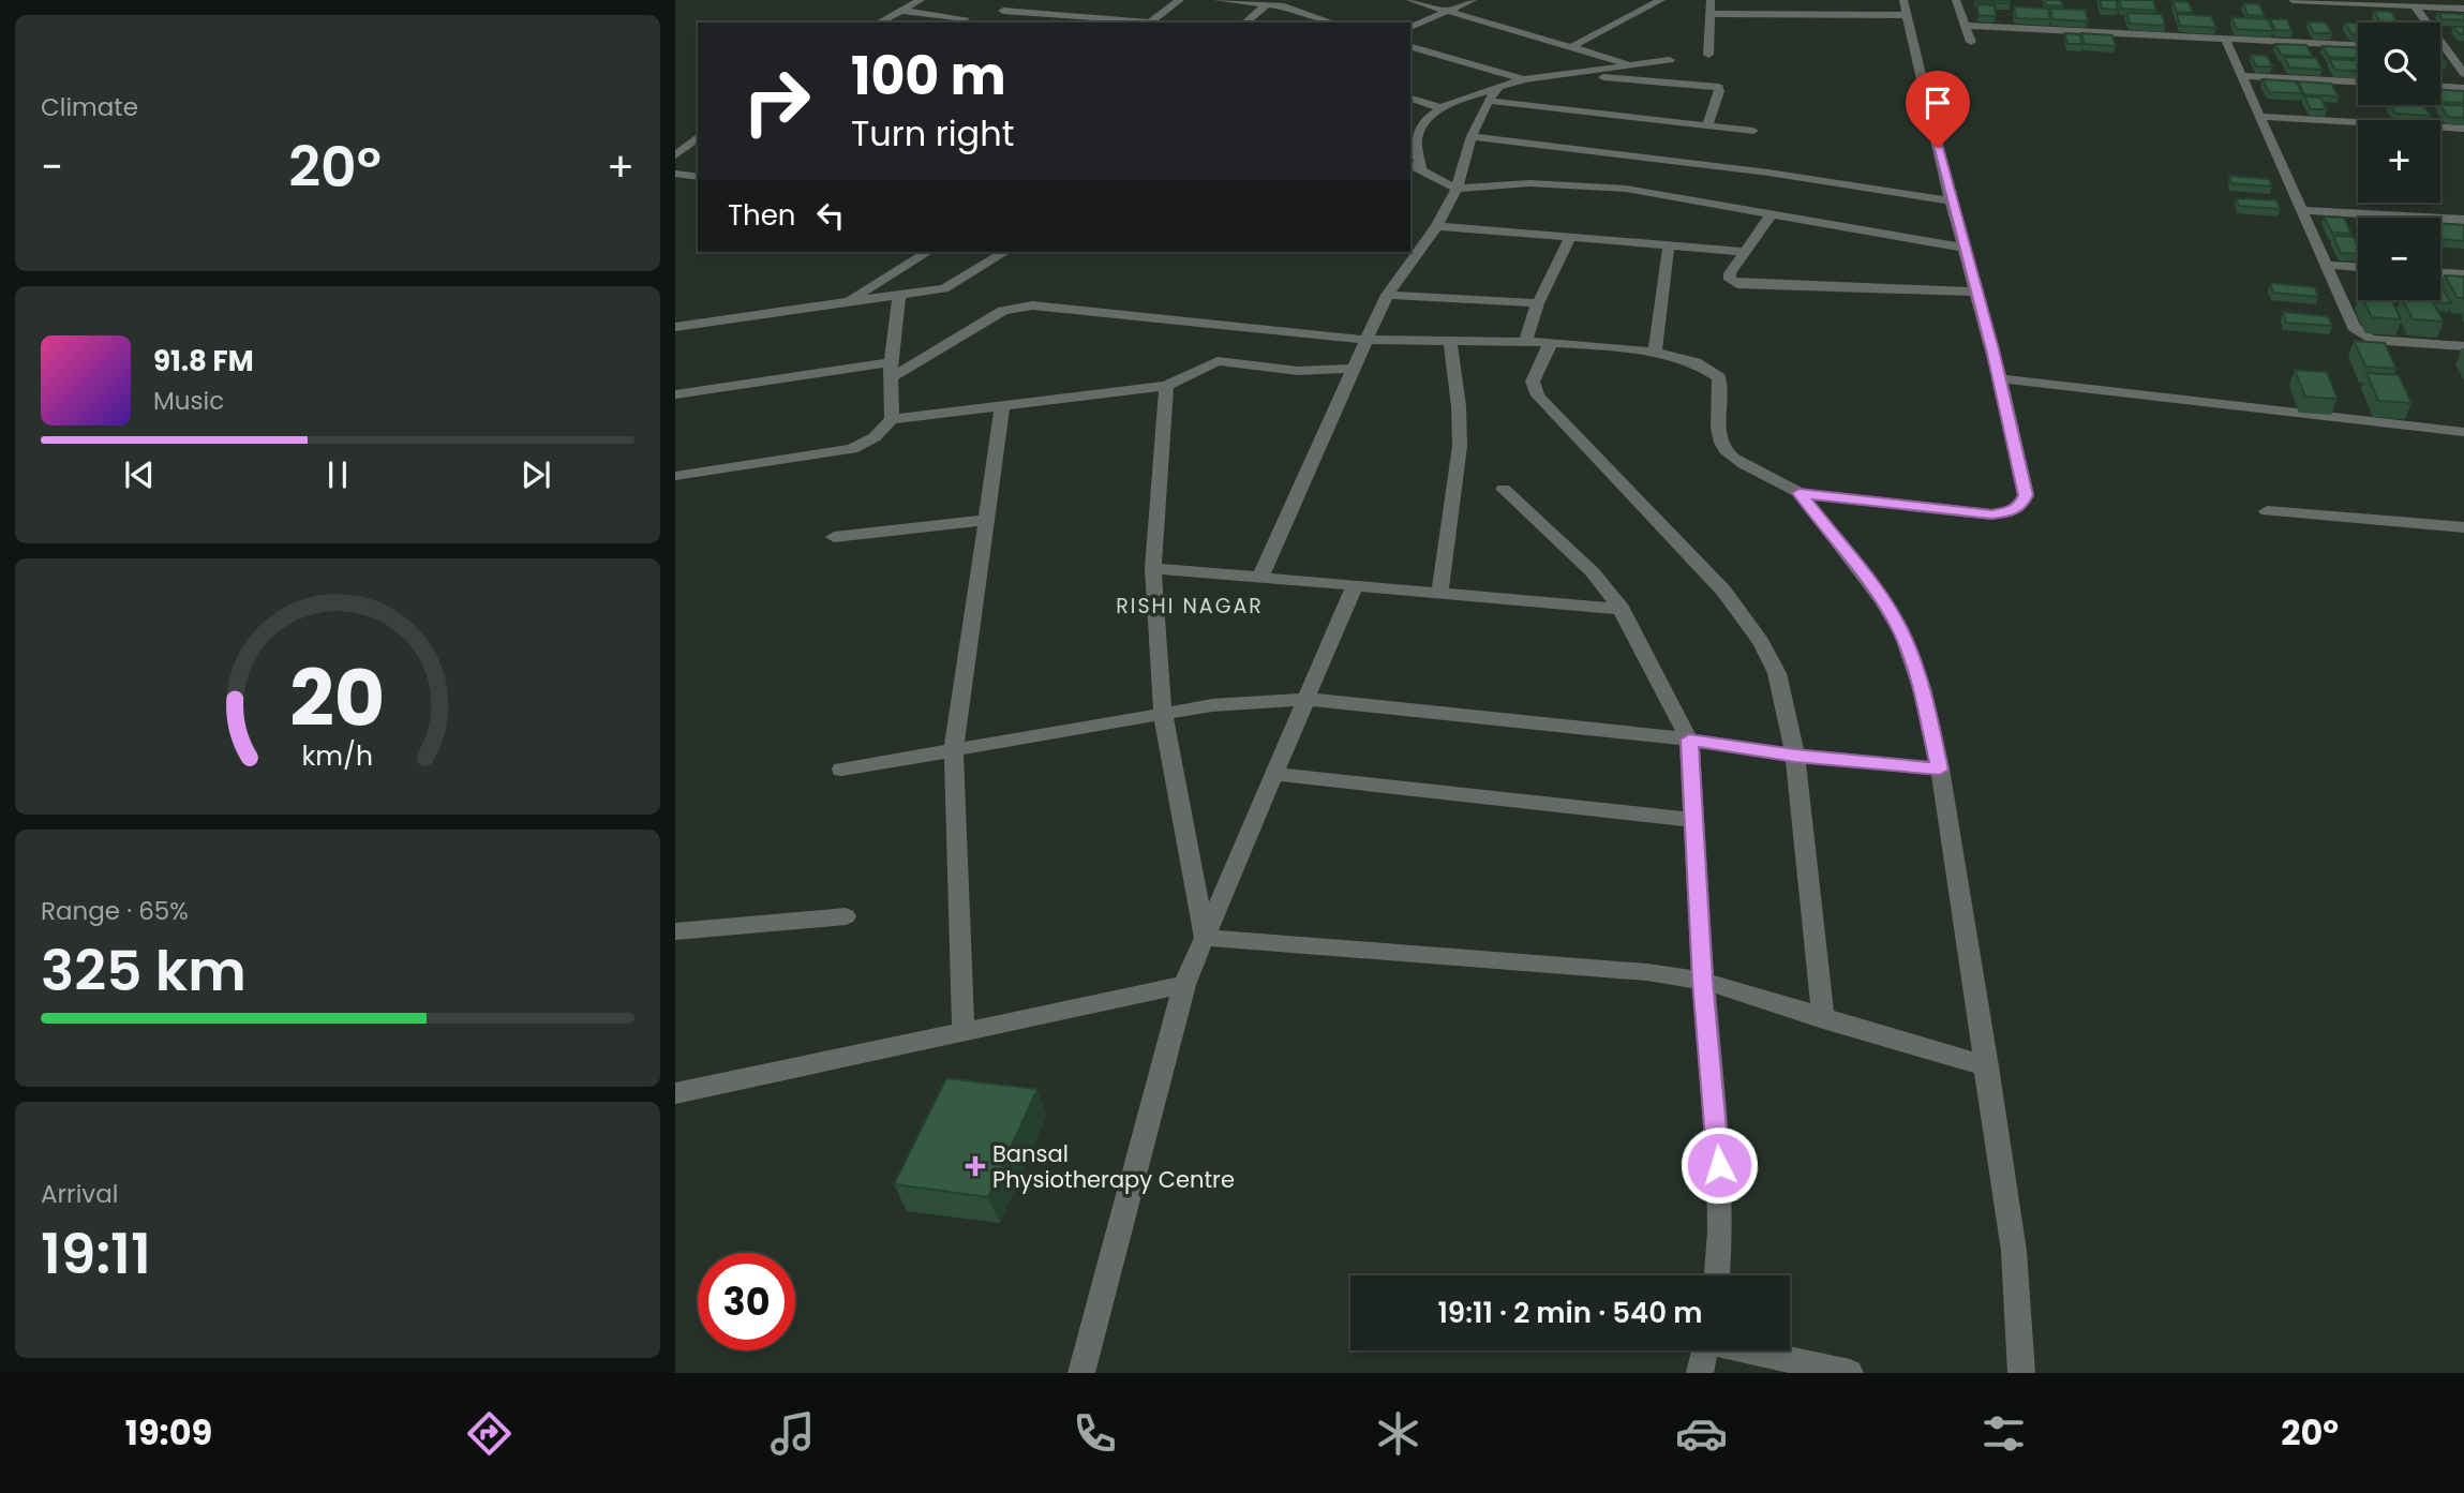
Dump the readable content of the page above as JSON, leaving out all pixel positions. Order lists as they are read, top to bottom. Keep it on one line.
{"districts":["RISHI NAGAR"],"places":{"health":["Bansal Physiotherapy Centre"]},"page":{"tile":["Climate",["Range · 65%","325 km"],["Arrival","19:11"]],"map_buttons":["+","−"],"turn":["100 m","Turn right"],"heat":["−","20°","+"],"then":"Then","song":["91.8 FM","Music"],"limit":"30","trip":"19:11 · 2 min · 540 m","tabs":["19:09","20°"],"gauge":["20","km/h"]}}
